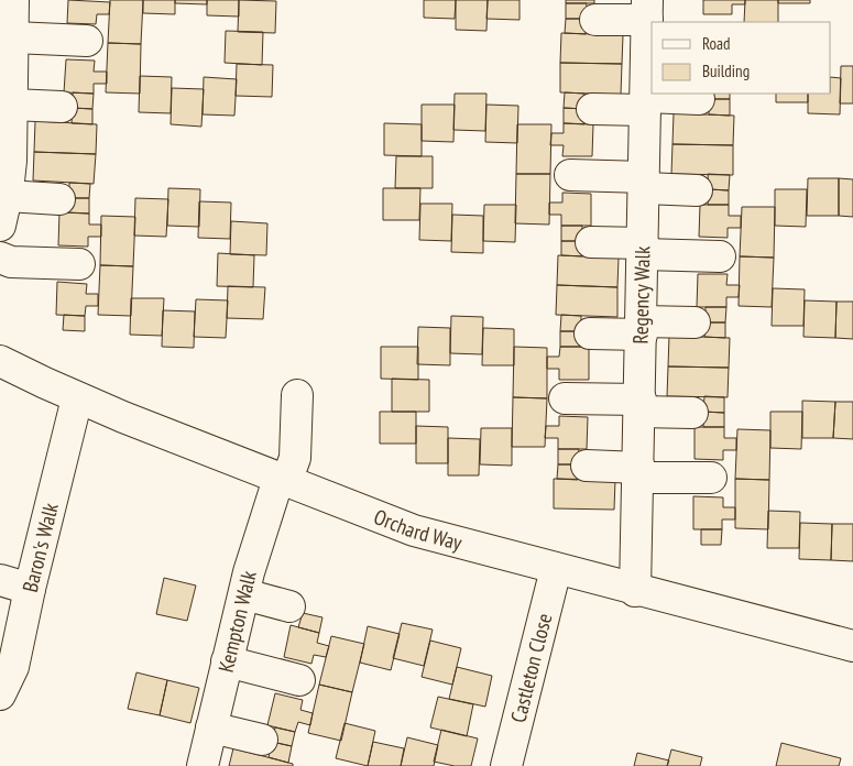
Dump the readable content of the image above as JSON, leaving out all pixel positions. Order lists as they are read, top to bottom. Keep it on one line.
{"streets":{"street":["Regency Walk","Orchard Way","Baron's Walk","Kempton Walk","Castleton Close"]},"crossings":[["Regency Walk","Orchard Way"],["Orchard Way","Baron's Walk"],["Orchard Way","Kempton Walk"],["Orchard Way","Castleton Close"]],"legend":["Road","Building"]}
